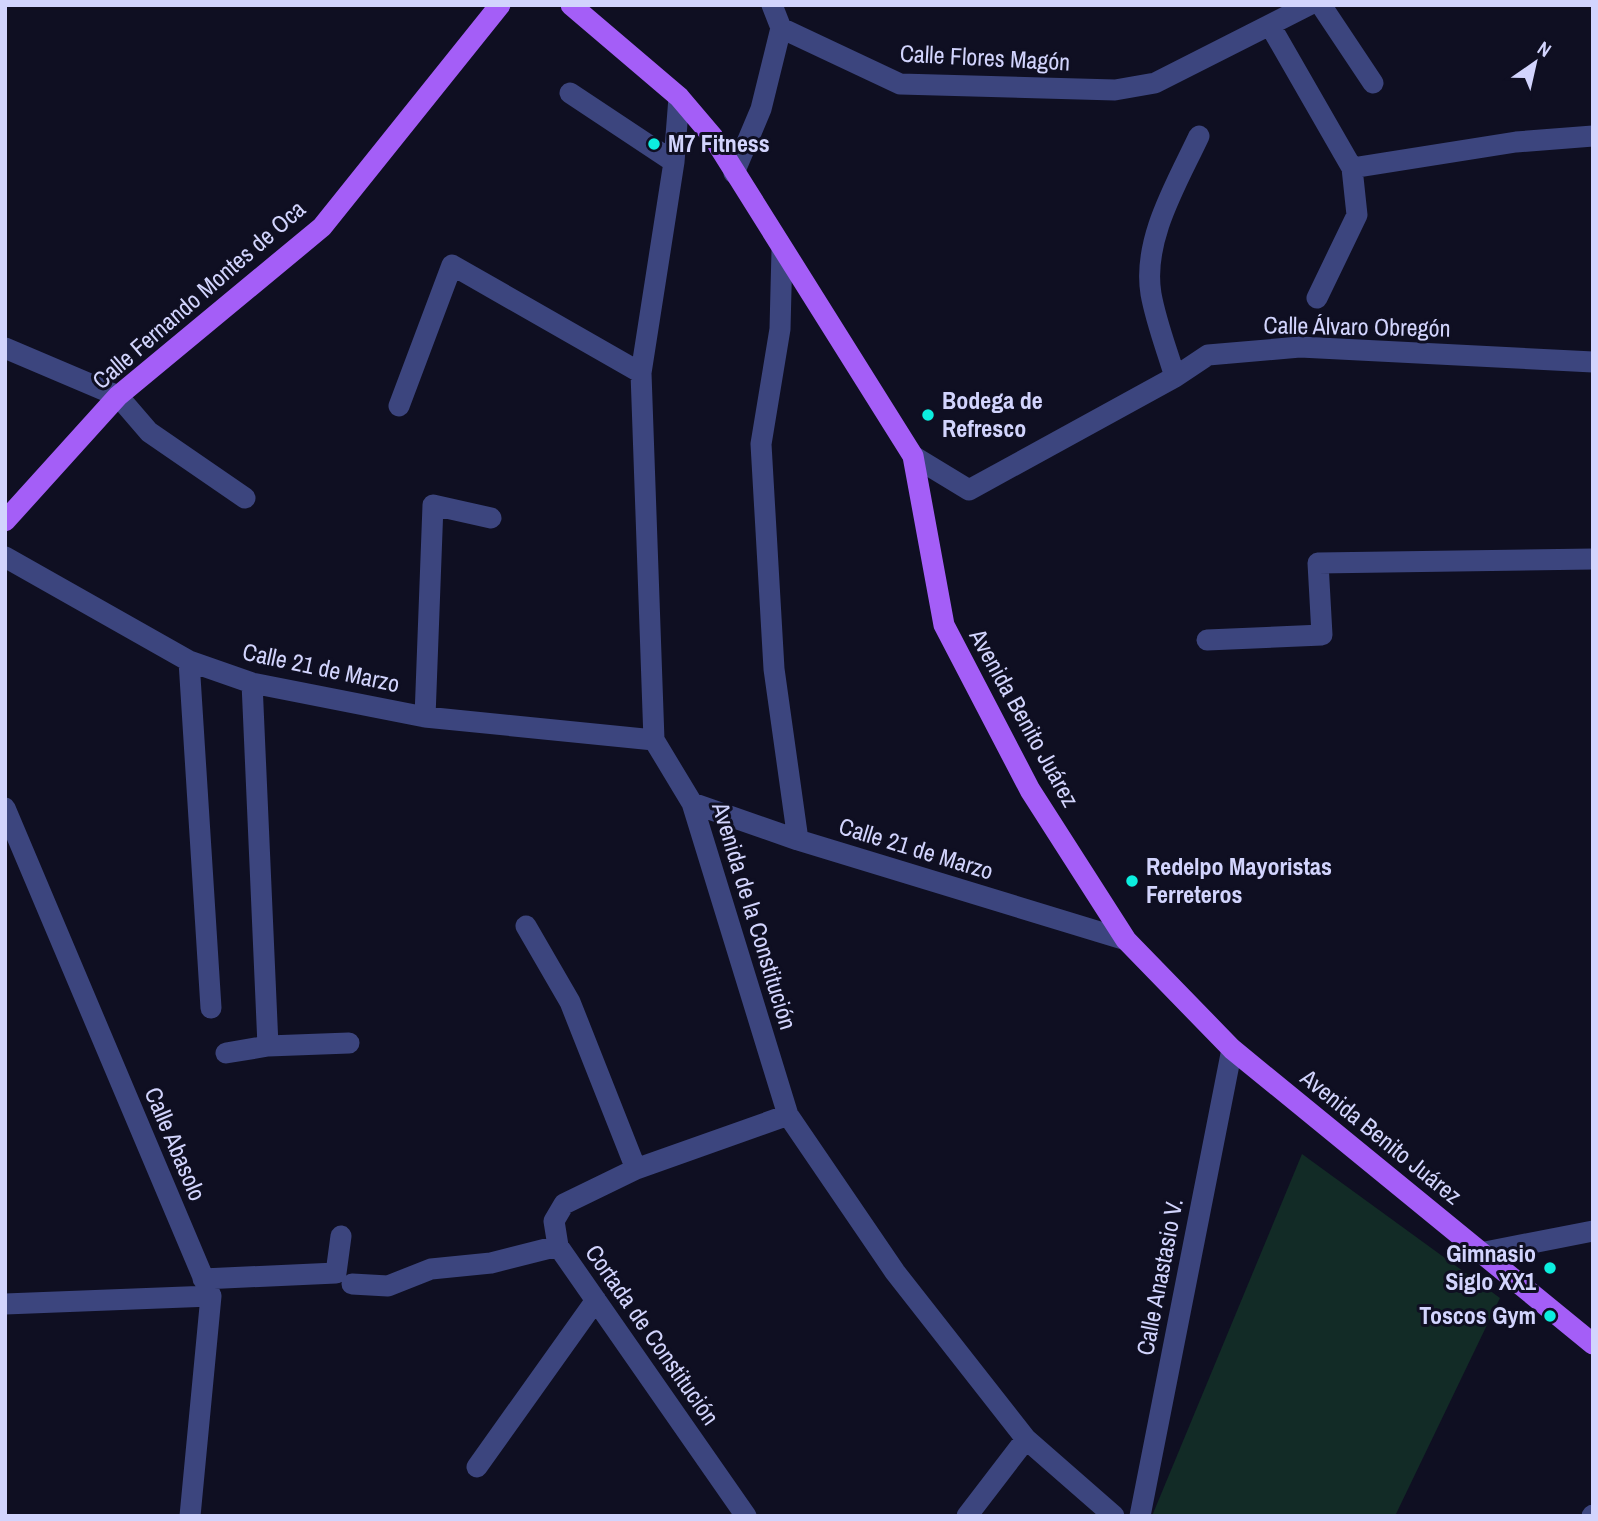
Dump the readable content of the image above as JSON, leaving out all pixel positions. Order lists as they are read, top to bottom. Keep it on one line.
{"streets":{"main road":["Calle Fernando Montes de Oca","Avenida Benito Juárez"],"street":["Calle Flores Magón","Calle Álvaro Obregón","Calle 21 de Marzo","Avenida de la Constitución","Calle Abasolo","Calle Anastasio V.","Cortada de Constitución"]},"crossings":[["Calle Álvaro Obregón","Avenida Benito Juárez"],["Calle 21 de Marzo","Avenida Benito Juárez"],["Calle 21 de Marzo","Avenida de la Constitución"],["Avenida Benito Juárez","Avenida de la Constitución"],["Avenida Benito Juárez","Calle Anastasio V."],["Avenida de la Constitución","Cortada de Constitución"]],"places":["M7 Fitness","Bodega de Refresco","Redelpo Mayoristas Ferreteros","Gimnasio Siglo XX1","Toscos Gym"],"north":"top right"}
